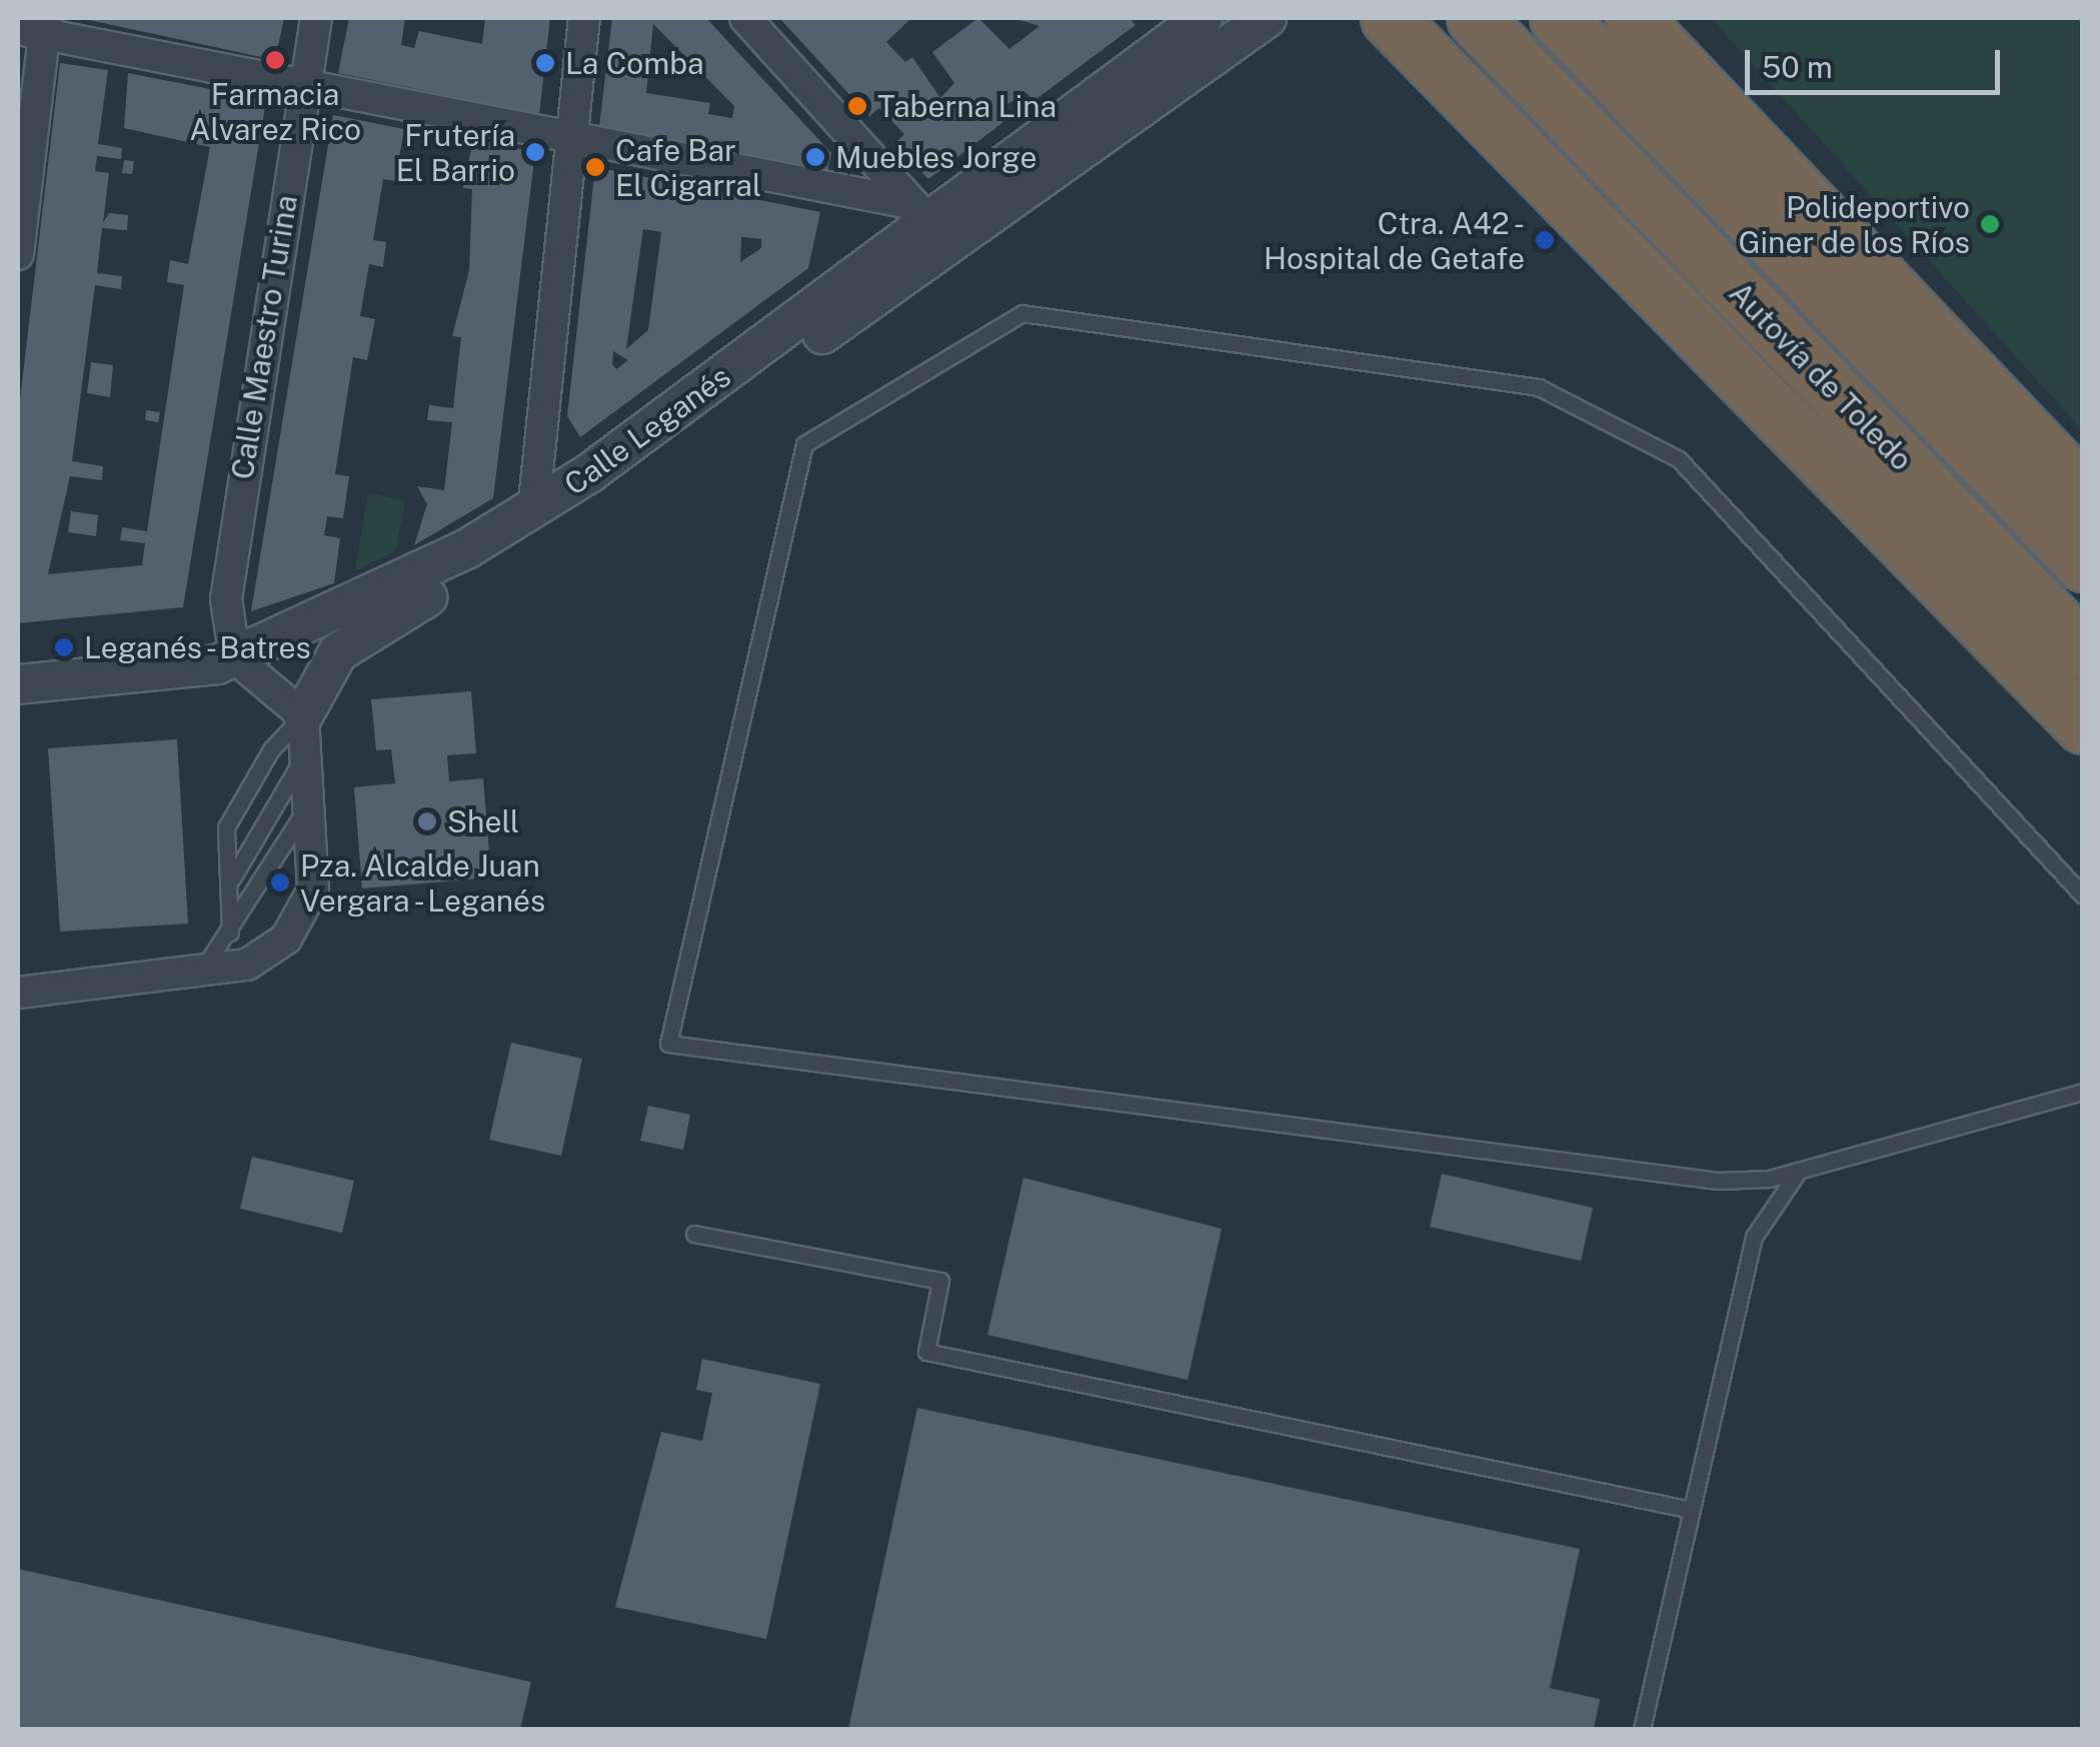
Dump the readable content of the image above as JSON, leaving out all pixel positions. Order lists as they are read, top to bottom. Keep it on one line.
{"streets":{"highway":["Autovía de Toledo"],"street":["Calle Maestro Turina","Calle Leganés"]},"crossings":[["Calle Maestro Turina","Calle Leganés"]],"places":["Farmacia Alvarez Rico","La Comba","Taberna Lina","Frutería El Barrio","Muebles Jorge","Cafe Bar El Cigarral","Polideportivo Giner de los Ríos","Ctra. A42 - Hospital de Getafe","Leganés - Batres","Shell","Pza. Alcalde Juan Vergara - Leganés"],"scale_bar":"50 m"}
